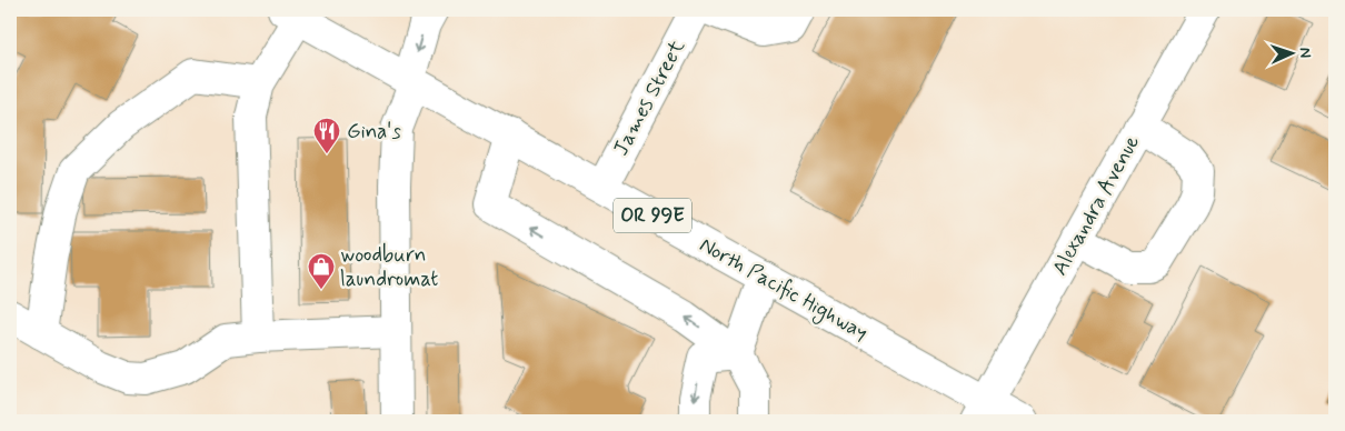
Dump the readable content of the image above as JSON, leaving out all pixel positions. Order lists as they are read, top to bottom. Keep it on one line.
{"streets":{"main road":["James Street","Alexandra Avenue","OR 99E","North Pacific Highway"]},"crossings":[["James Street","North Pacific Highway"],["Alexandra Avenue","North Pacific Highway"]],"places":{"restaurant":["Gina's"],"shop":["woodburn laundromat"]},"north":"right"}
